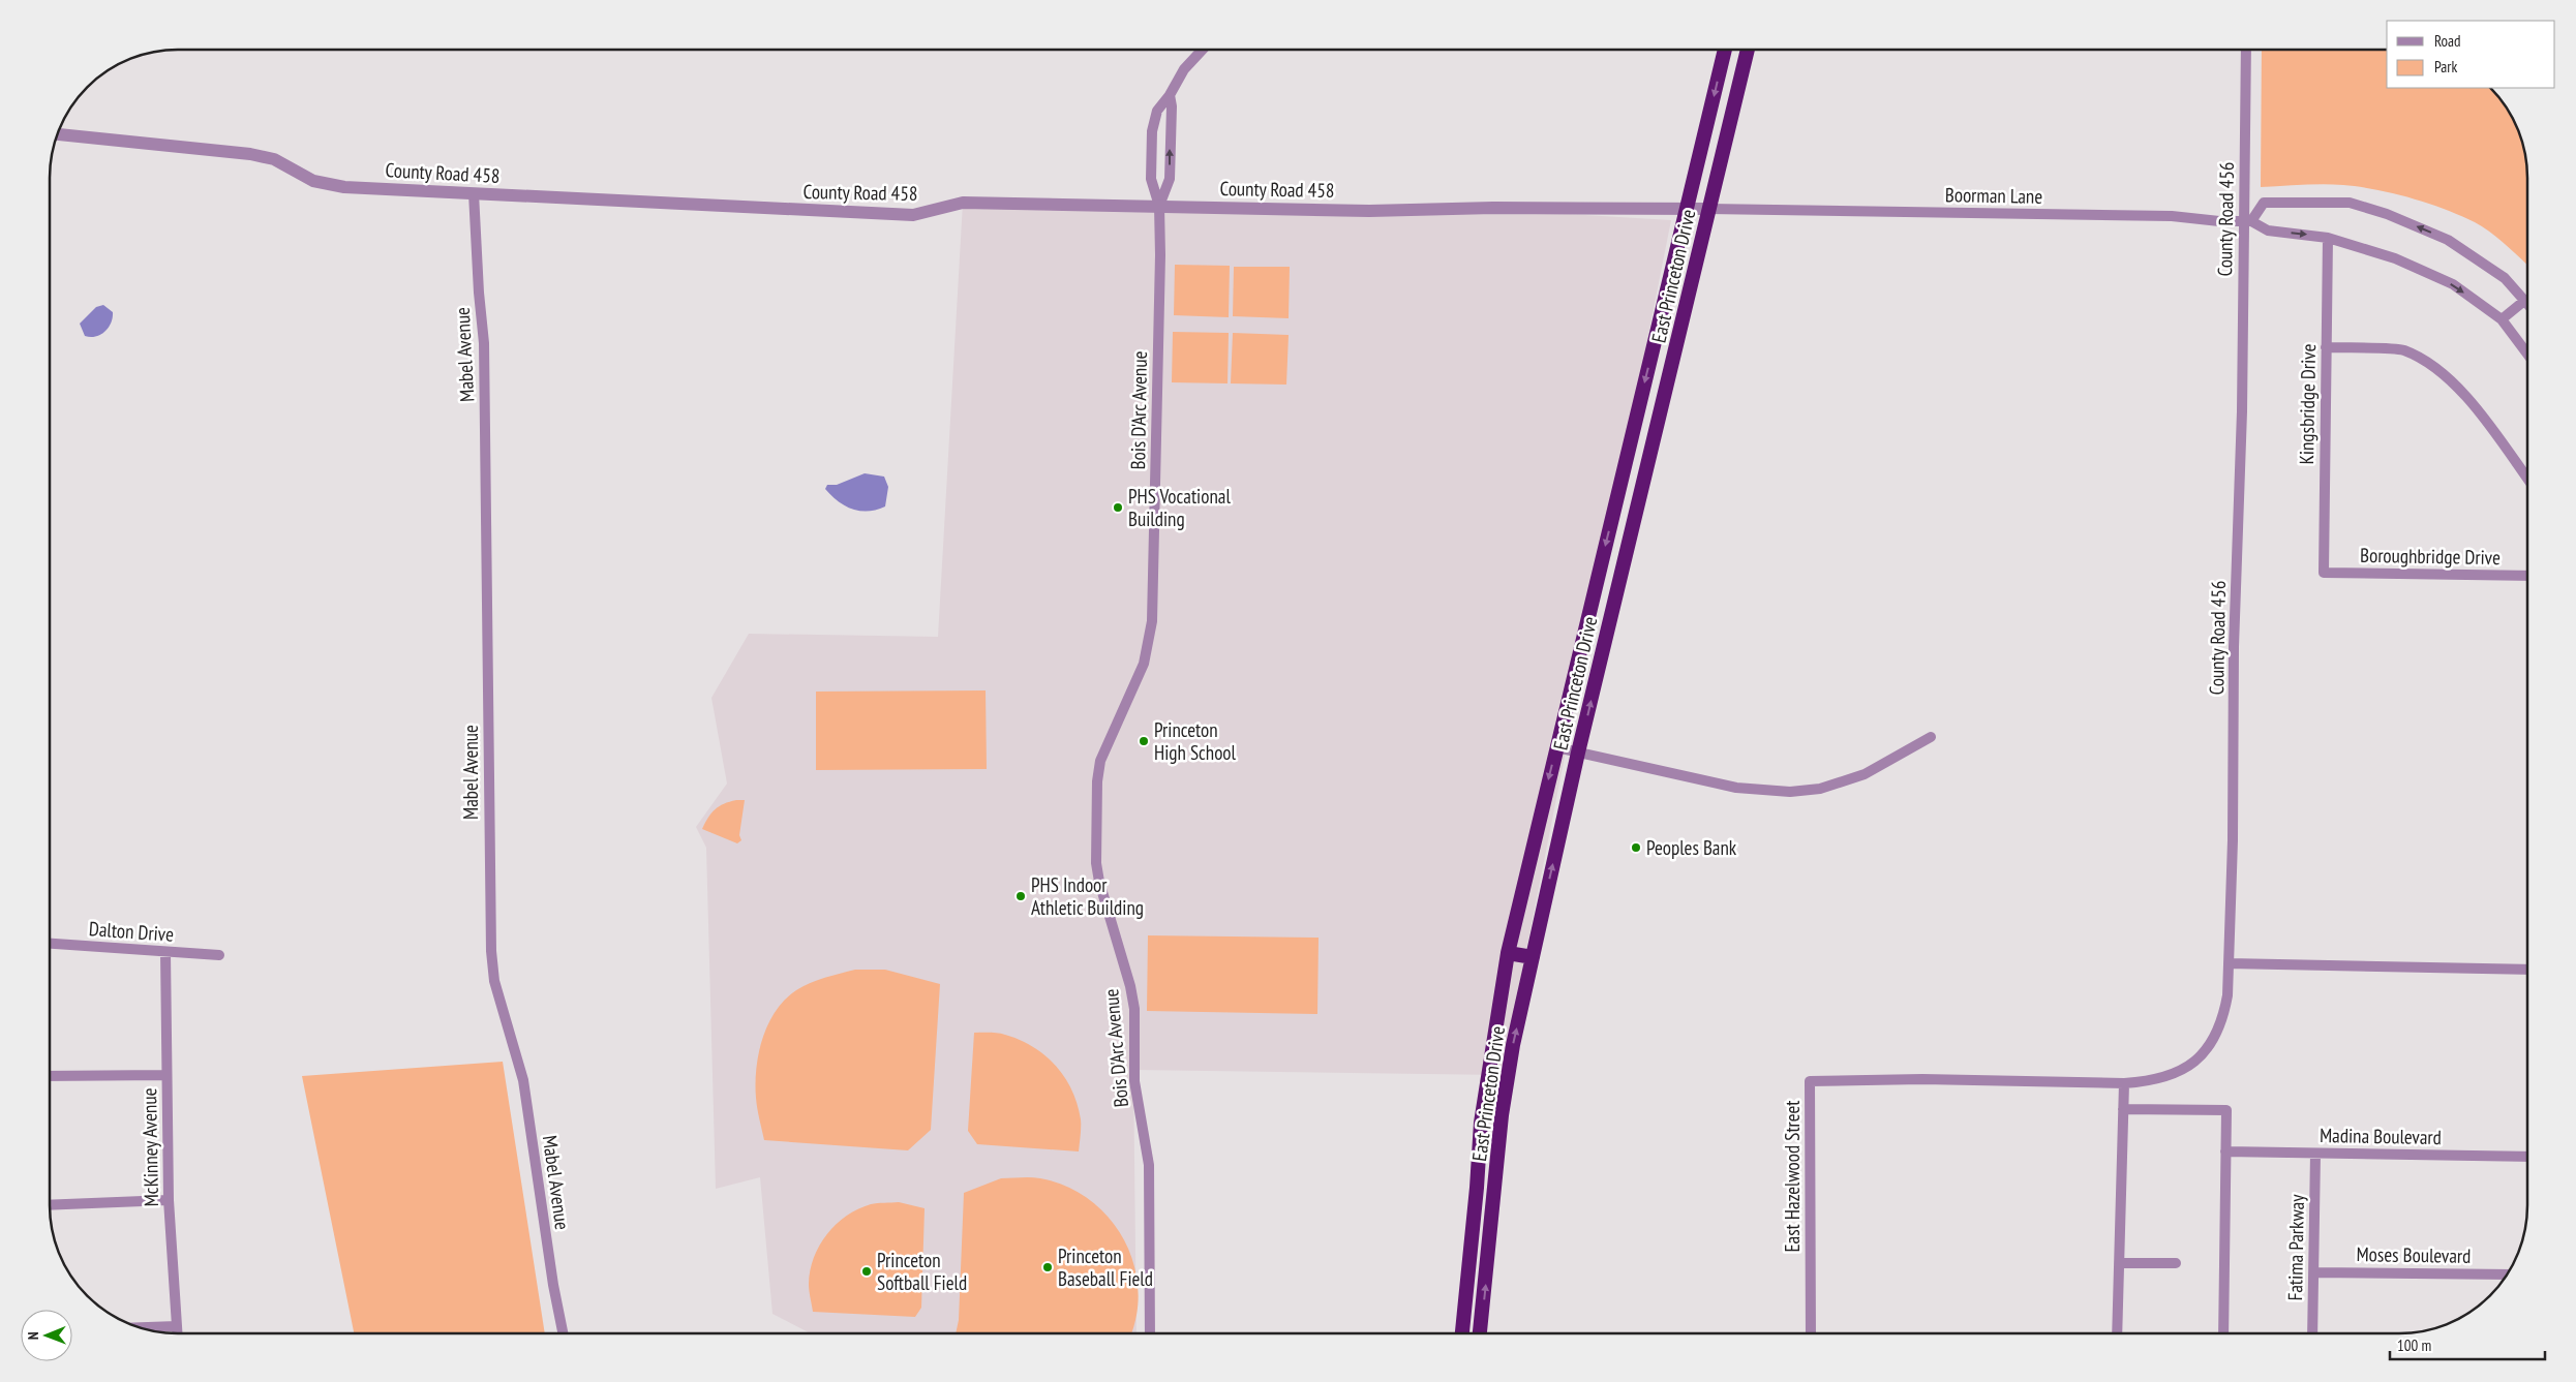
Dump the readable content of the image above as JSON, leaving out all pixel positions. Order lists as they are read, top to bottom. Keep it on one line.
{"streets":{"highway":["East Princeton Drive"],"street":["County Road 458","Boorman Lane","County Road 456","Mabel Avenue","Kingsbridge Drive","Bois D'Arc Avenue","Boroughbridge Drive","Dalton Drive","Madina Boulevard","McKinney Avenue","East Hazelwood Street","Fatima Parkway","Moses Boulevard"]},"crossings":[["County Road 458","Boorman Lane"],["County Road 458","East Princeton Drive"],["County Road 458","Mabel Avenue"],["County Road 458","Bois D'Arc Avenue"],["Boorman Lane","County Road 456"],["Boorman Lane","East Princeton Drive"],["Boorman Lane","Kingsbridge Drive"],["County Road 456","East Hazelwood Street"],["Kingsbridge Drive","Boroughbridge Drive"],["Dalton Drive","McKinney Avenue"],["Madina Boulevard","Fatima Parkway"],["Fatima Parkway","Moses Boulevard"]],"places":["PHS Vocational Building","Princeton High School","Peoples Bank","PHS Indoor Athletic Building","Princeton Baseball Field","Princeton Softball Field"],"legend":["Road","Park"],"scale_bar":"100 m","north":"left"}
